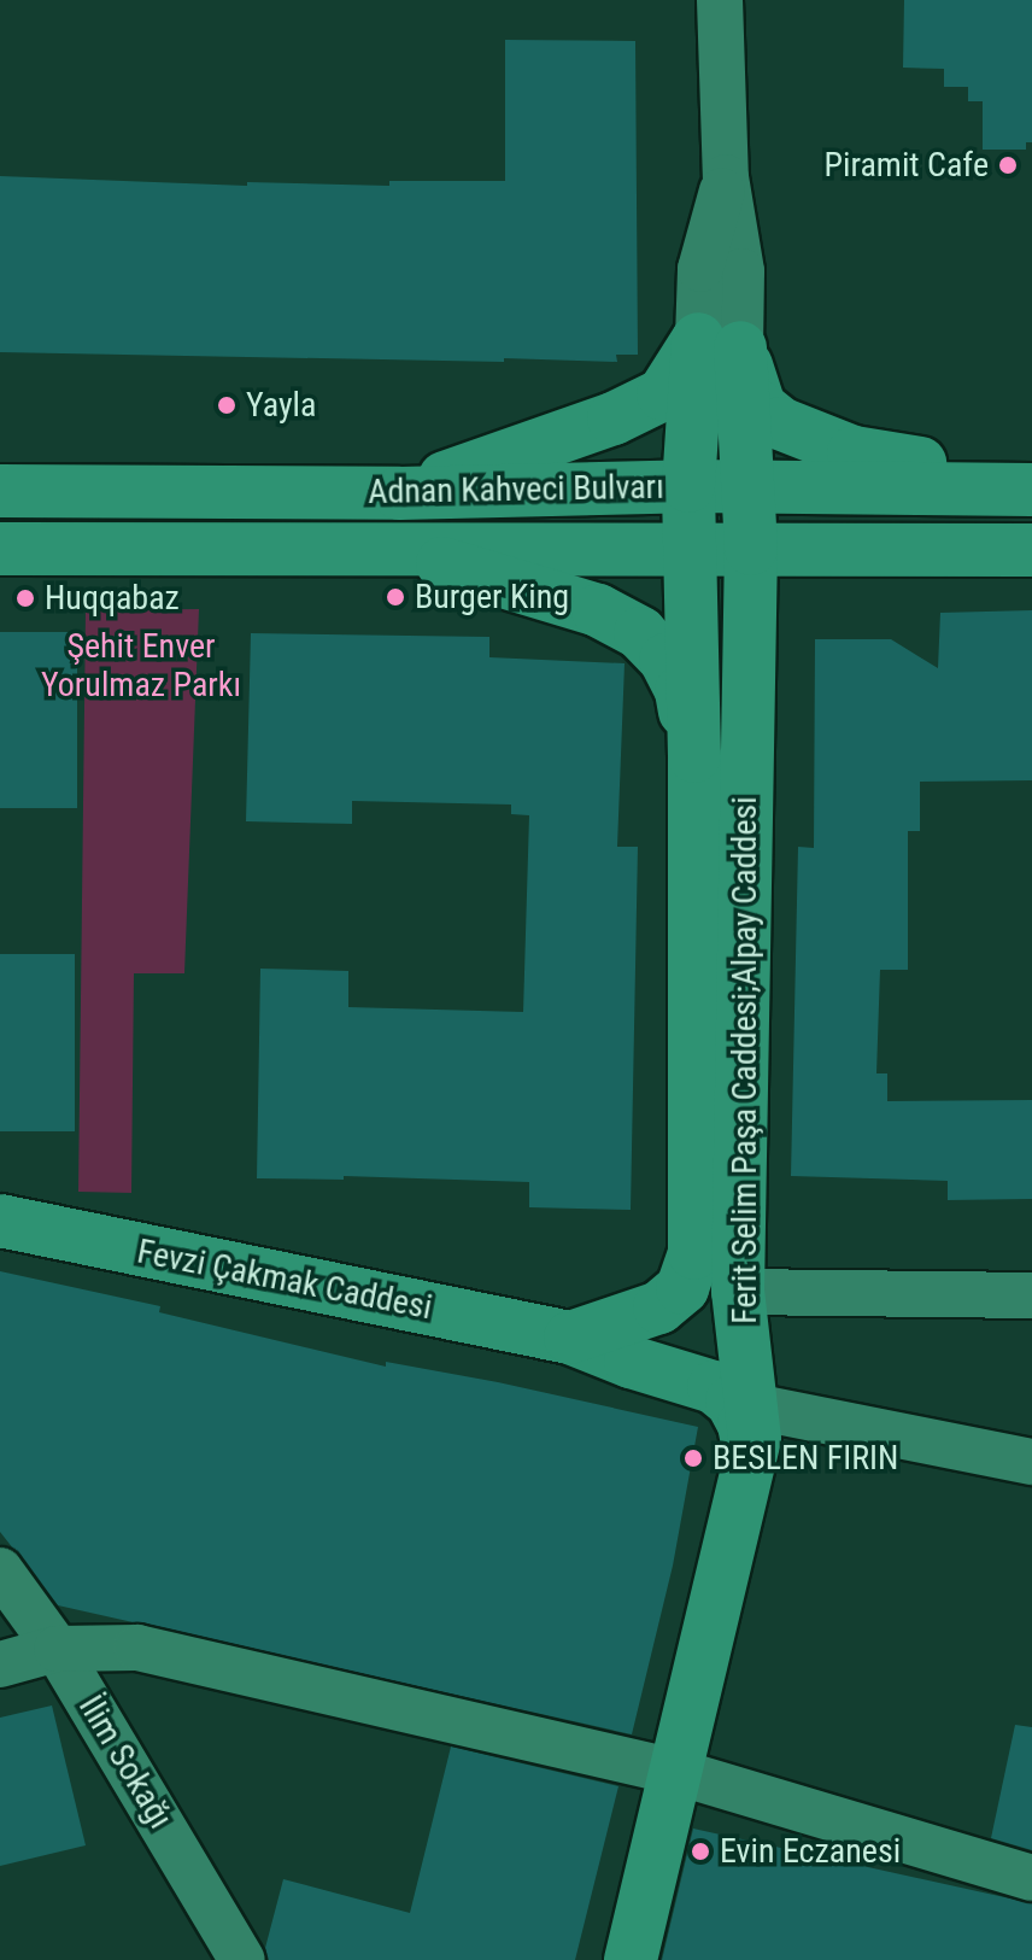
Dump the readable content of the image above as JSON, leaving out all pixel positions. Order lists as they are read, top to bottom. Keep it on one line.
{"streets":{"main road":["Adnan Kahveci Bulvarı","Ferit Selim Paşa Caddesi;Alpay Caddesi","Fevzi Çakmak Caddesi"],"street":["İlim Sokağı"]},"crossings":[["Adnan Kahveci Bulvarı","Ferit Selim Paşa Caddesi;Alpay Caddesi"],["Ferit Selim Paşa Caddesi;Alpay Caddesi","Fevzi Çakmak Caddesi"]],"parks":["Şehit Enver Yorulmaz Parkı"],"places":["Piramit Cafe","Yayla","Burger King","Huqqabaz","BESLEN FIRIN","Evin Eczanesi"]}
